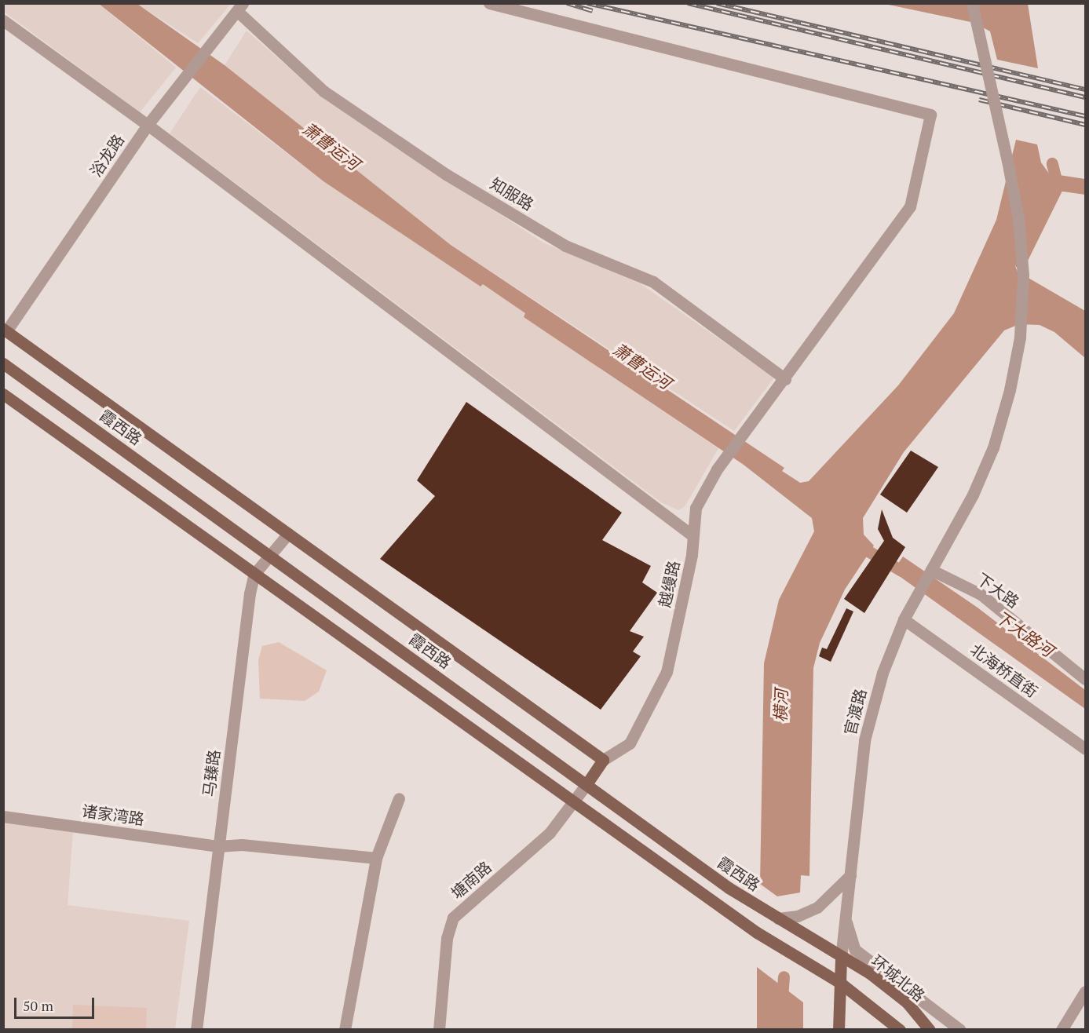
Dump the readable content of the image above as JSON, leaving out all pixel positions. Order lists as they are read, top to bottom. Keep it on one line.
{"streets":{"main road":["霞西路","环城北路"],"street":["浴龙路","知服路","越缦路","下大路","北海桥直街","官渡路","马臻路","诸家湾路","塘南路"]},"crossings":[["浴龙路","知服路"],["知服路","越缦路"],["霞西路","官渡路"],["霞西路","马臻路"],["霞西路","塘南路"],["霞西路","环城北路"],["下大路","官渡路"],["北海桥直街","官渡路"],["官渡路","环城北路"],["马臻路","诸家湾路"]],"water":["萧曹运河","下大路河","横河"],"scale_bar":"50 m"}
